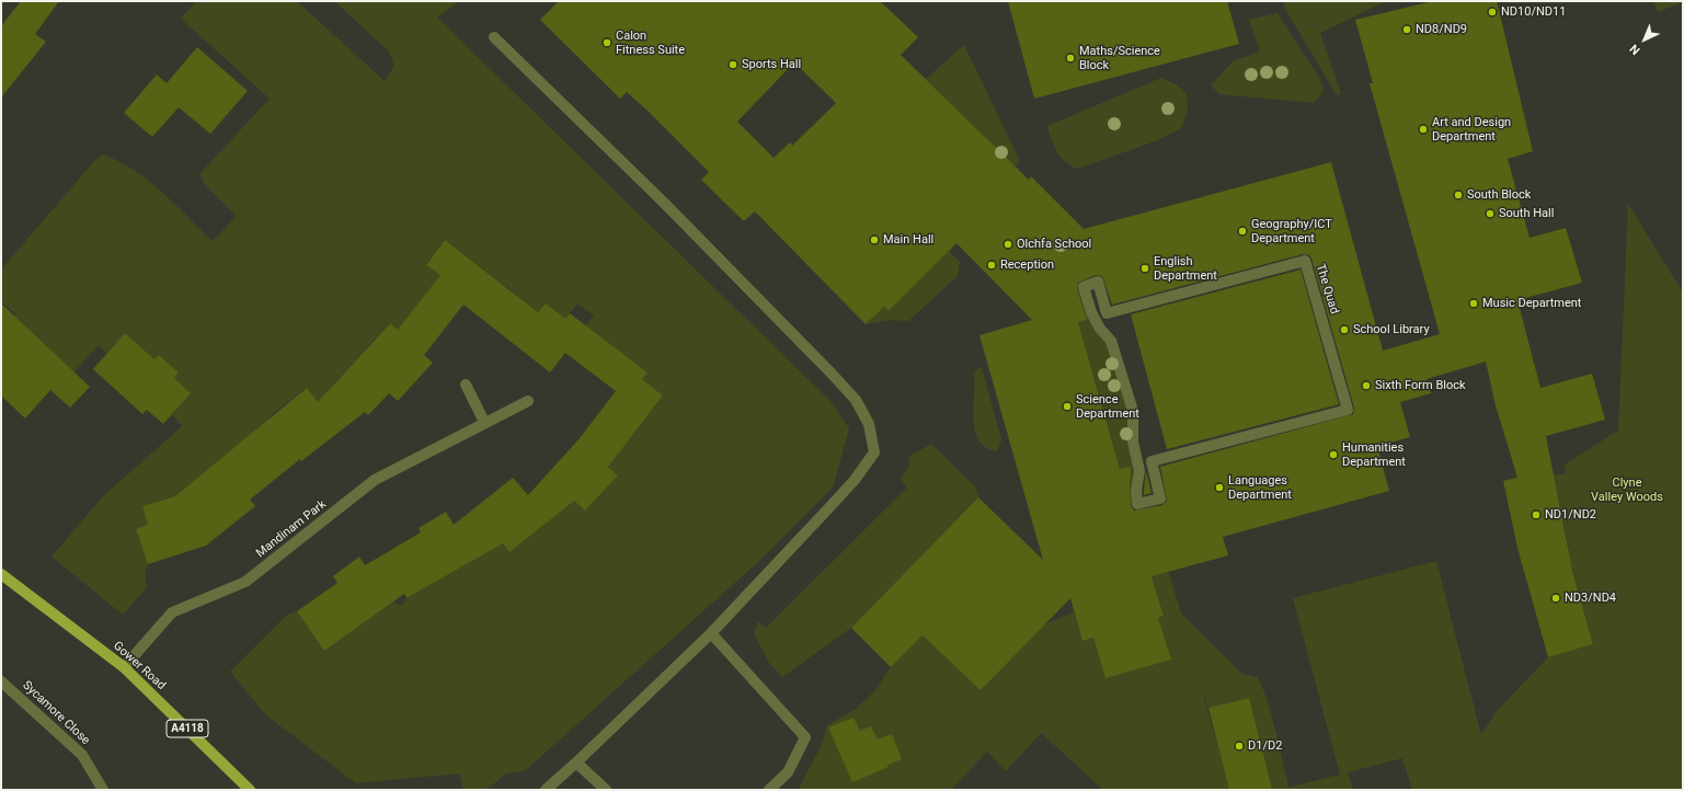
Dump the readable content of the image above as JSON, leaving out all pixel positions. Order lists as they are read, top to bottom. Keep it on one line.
{"streets":{"main road":["Gower Road","A4118"],"street":["The Quad","Mandinam Park","Sycamore Close"]},"crossings":[["Mandinam Park","Gower Road"]],"parks":["Clyne Valley Woods"],"places":["ND10/ND11","ND8/ND9","Calon Fitness Suite","Maths/Science Block","Sports Hall","Art and Design Department","South Block","South Hall","Geography/ICT Department","Main Hall","Olchfa School","Reception","English Department","Music Department","School Library","Sixth Form Block","Science Department","Humanities Department","Languages Department","ND1/ND2","ND3/ND4","D1/D2"],"north":"bottom left"}
